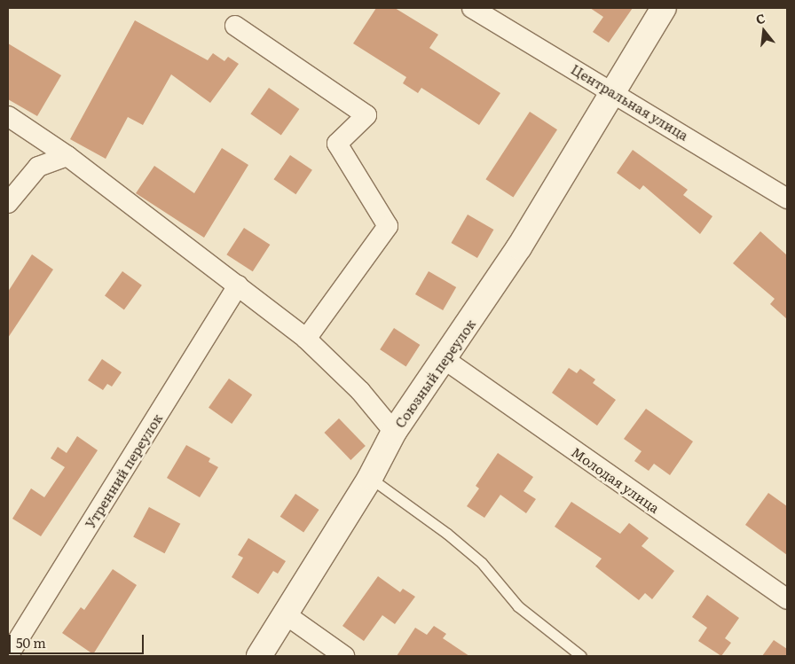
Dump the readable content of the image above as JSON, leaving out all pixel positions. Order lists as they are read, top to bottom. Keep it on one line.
{"streets":{"street":["Центральная улица","Союзный переулок","Утренний переулок","Молодая улица"]},"crossings":[["Центральная улица","Союзный переулок"],["Союзный переулок","Молодая улица"]],"scale_bar":"50 m","north":"top"}
